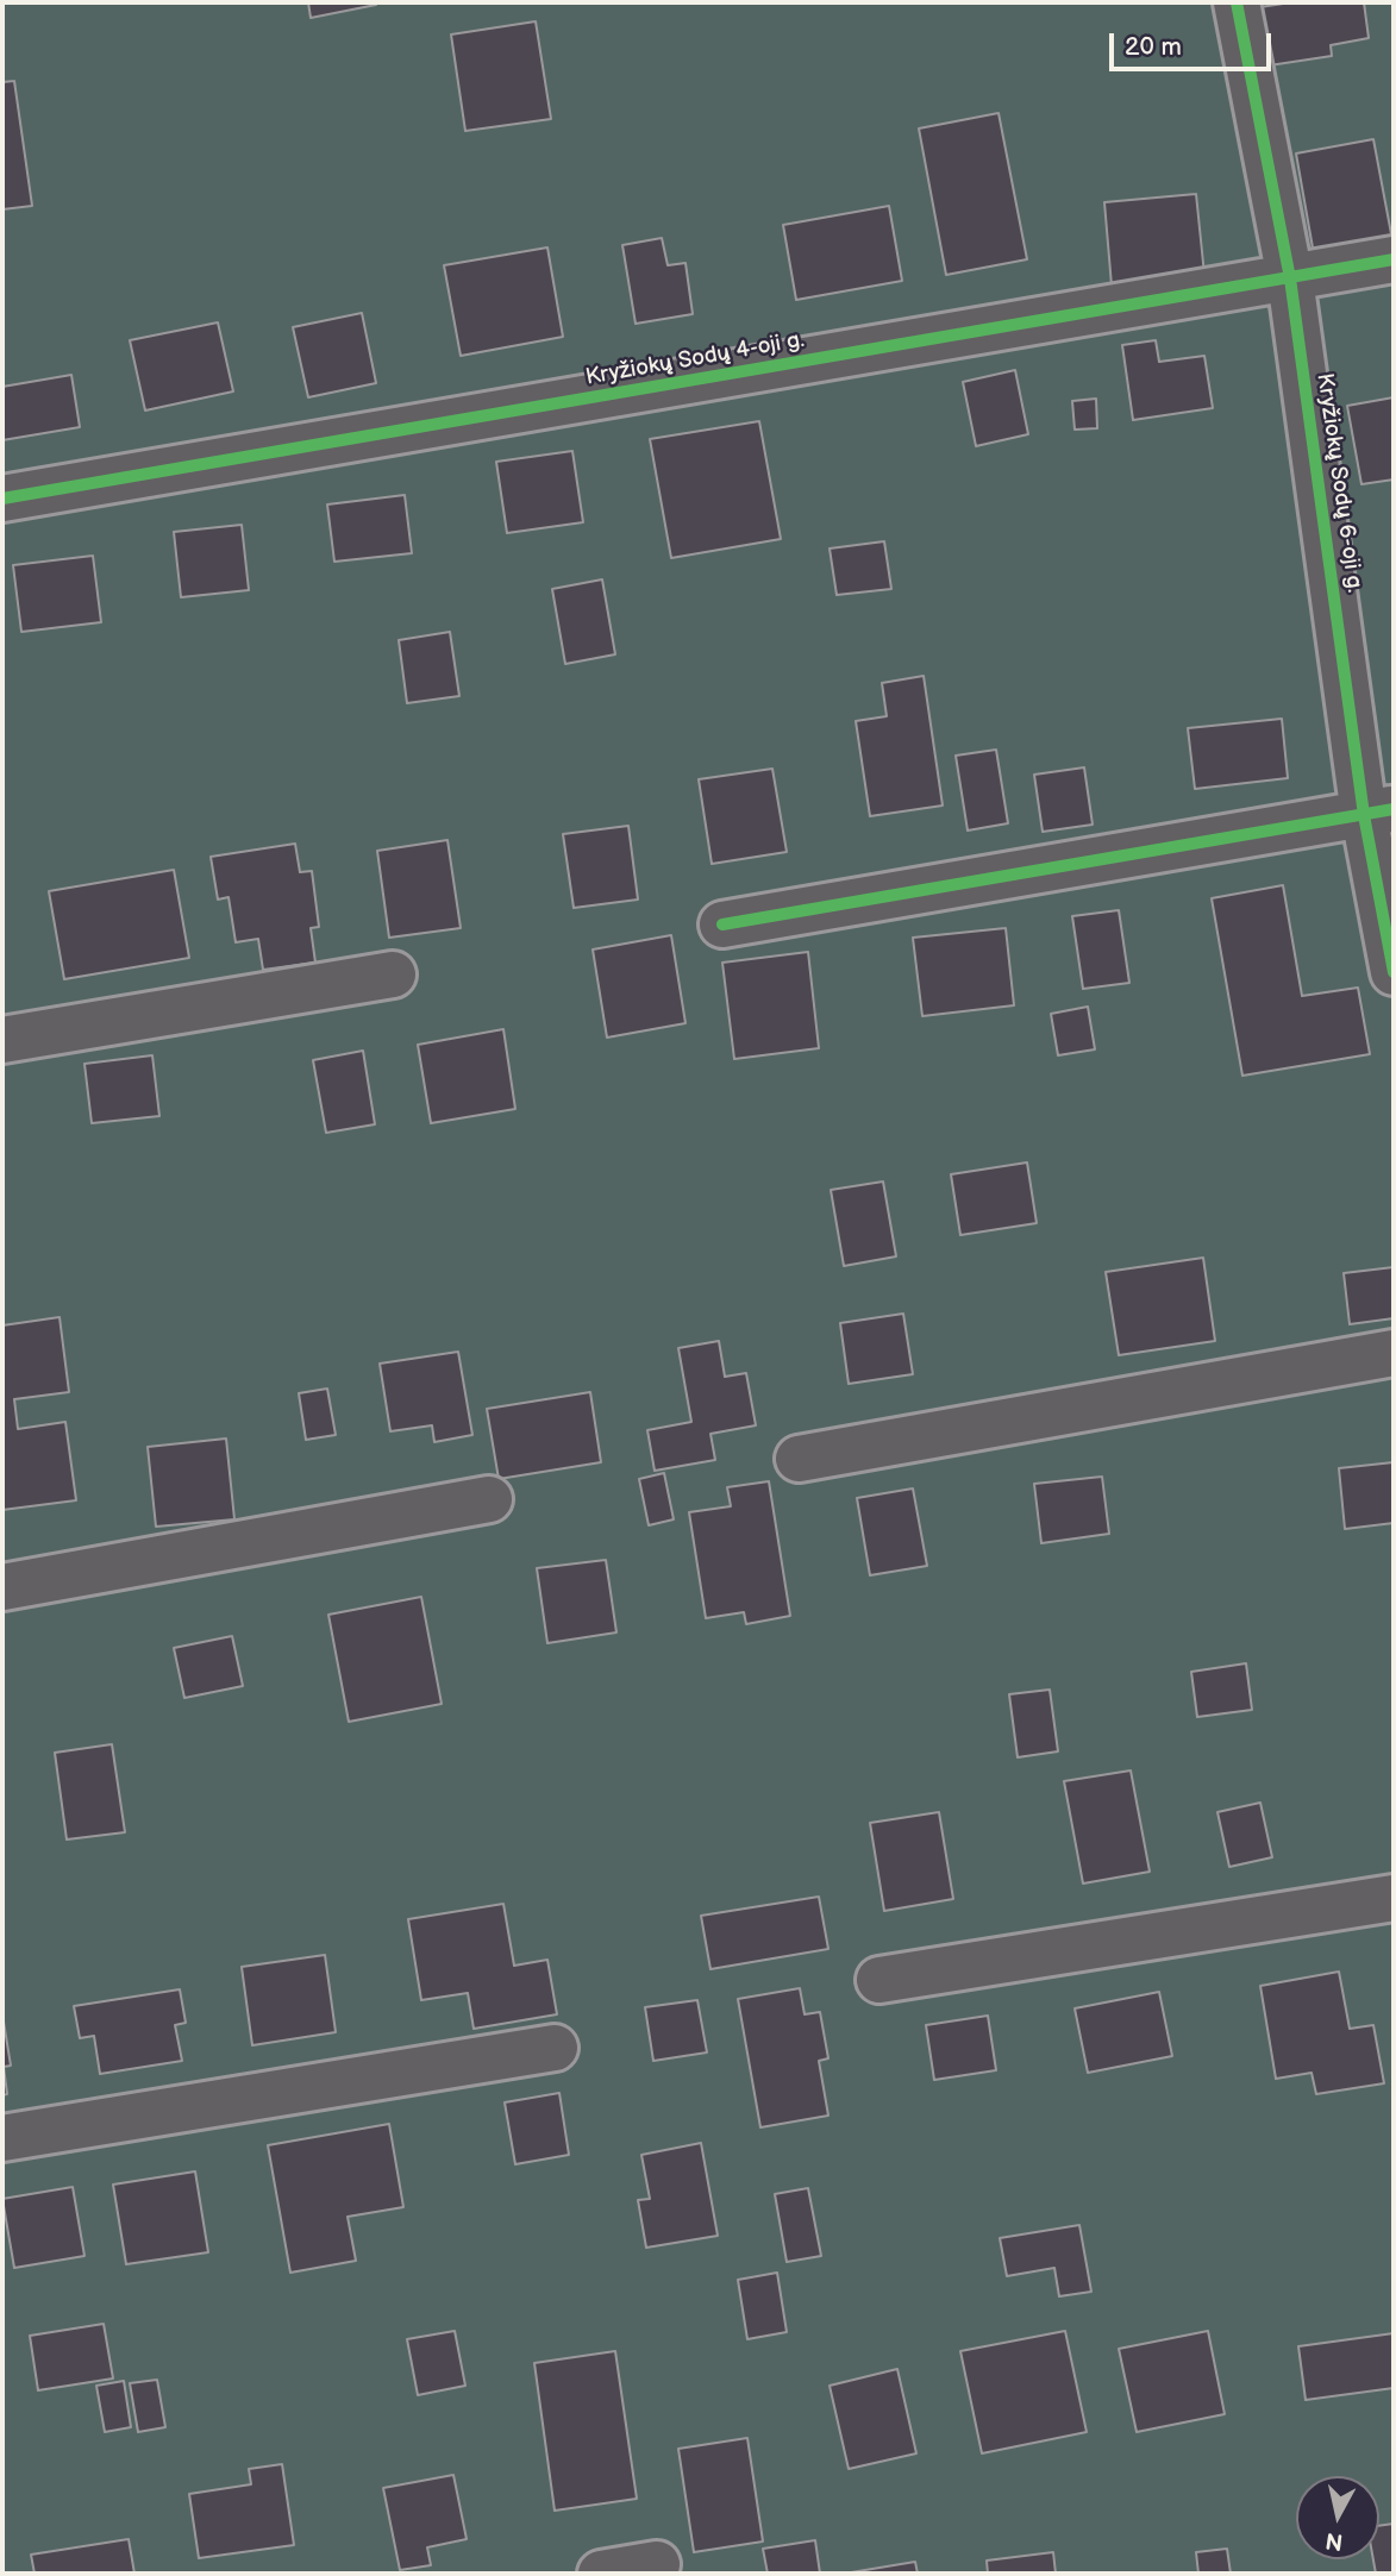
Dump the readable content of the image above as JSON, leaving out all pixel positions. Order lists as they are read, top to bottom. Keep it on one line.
{"streets":{"street":["Kryžiokų Sodų 4-oji g.","Kryžiokų Sodų 6-oji g."]},"crossings":[["Kryžiokų Sodų 4-oji g.","Kryžiokų Sodų 6-oji g."]],"scale_bar":"20 m","north":"bottom"}
